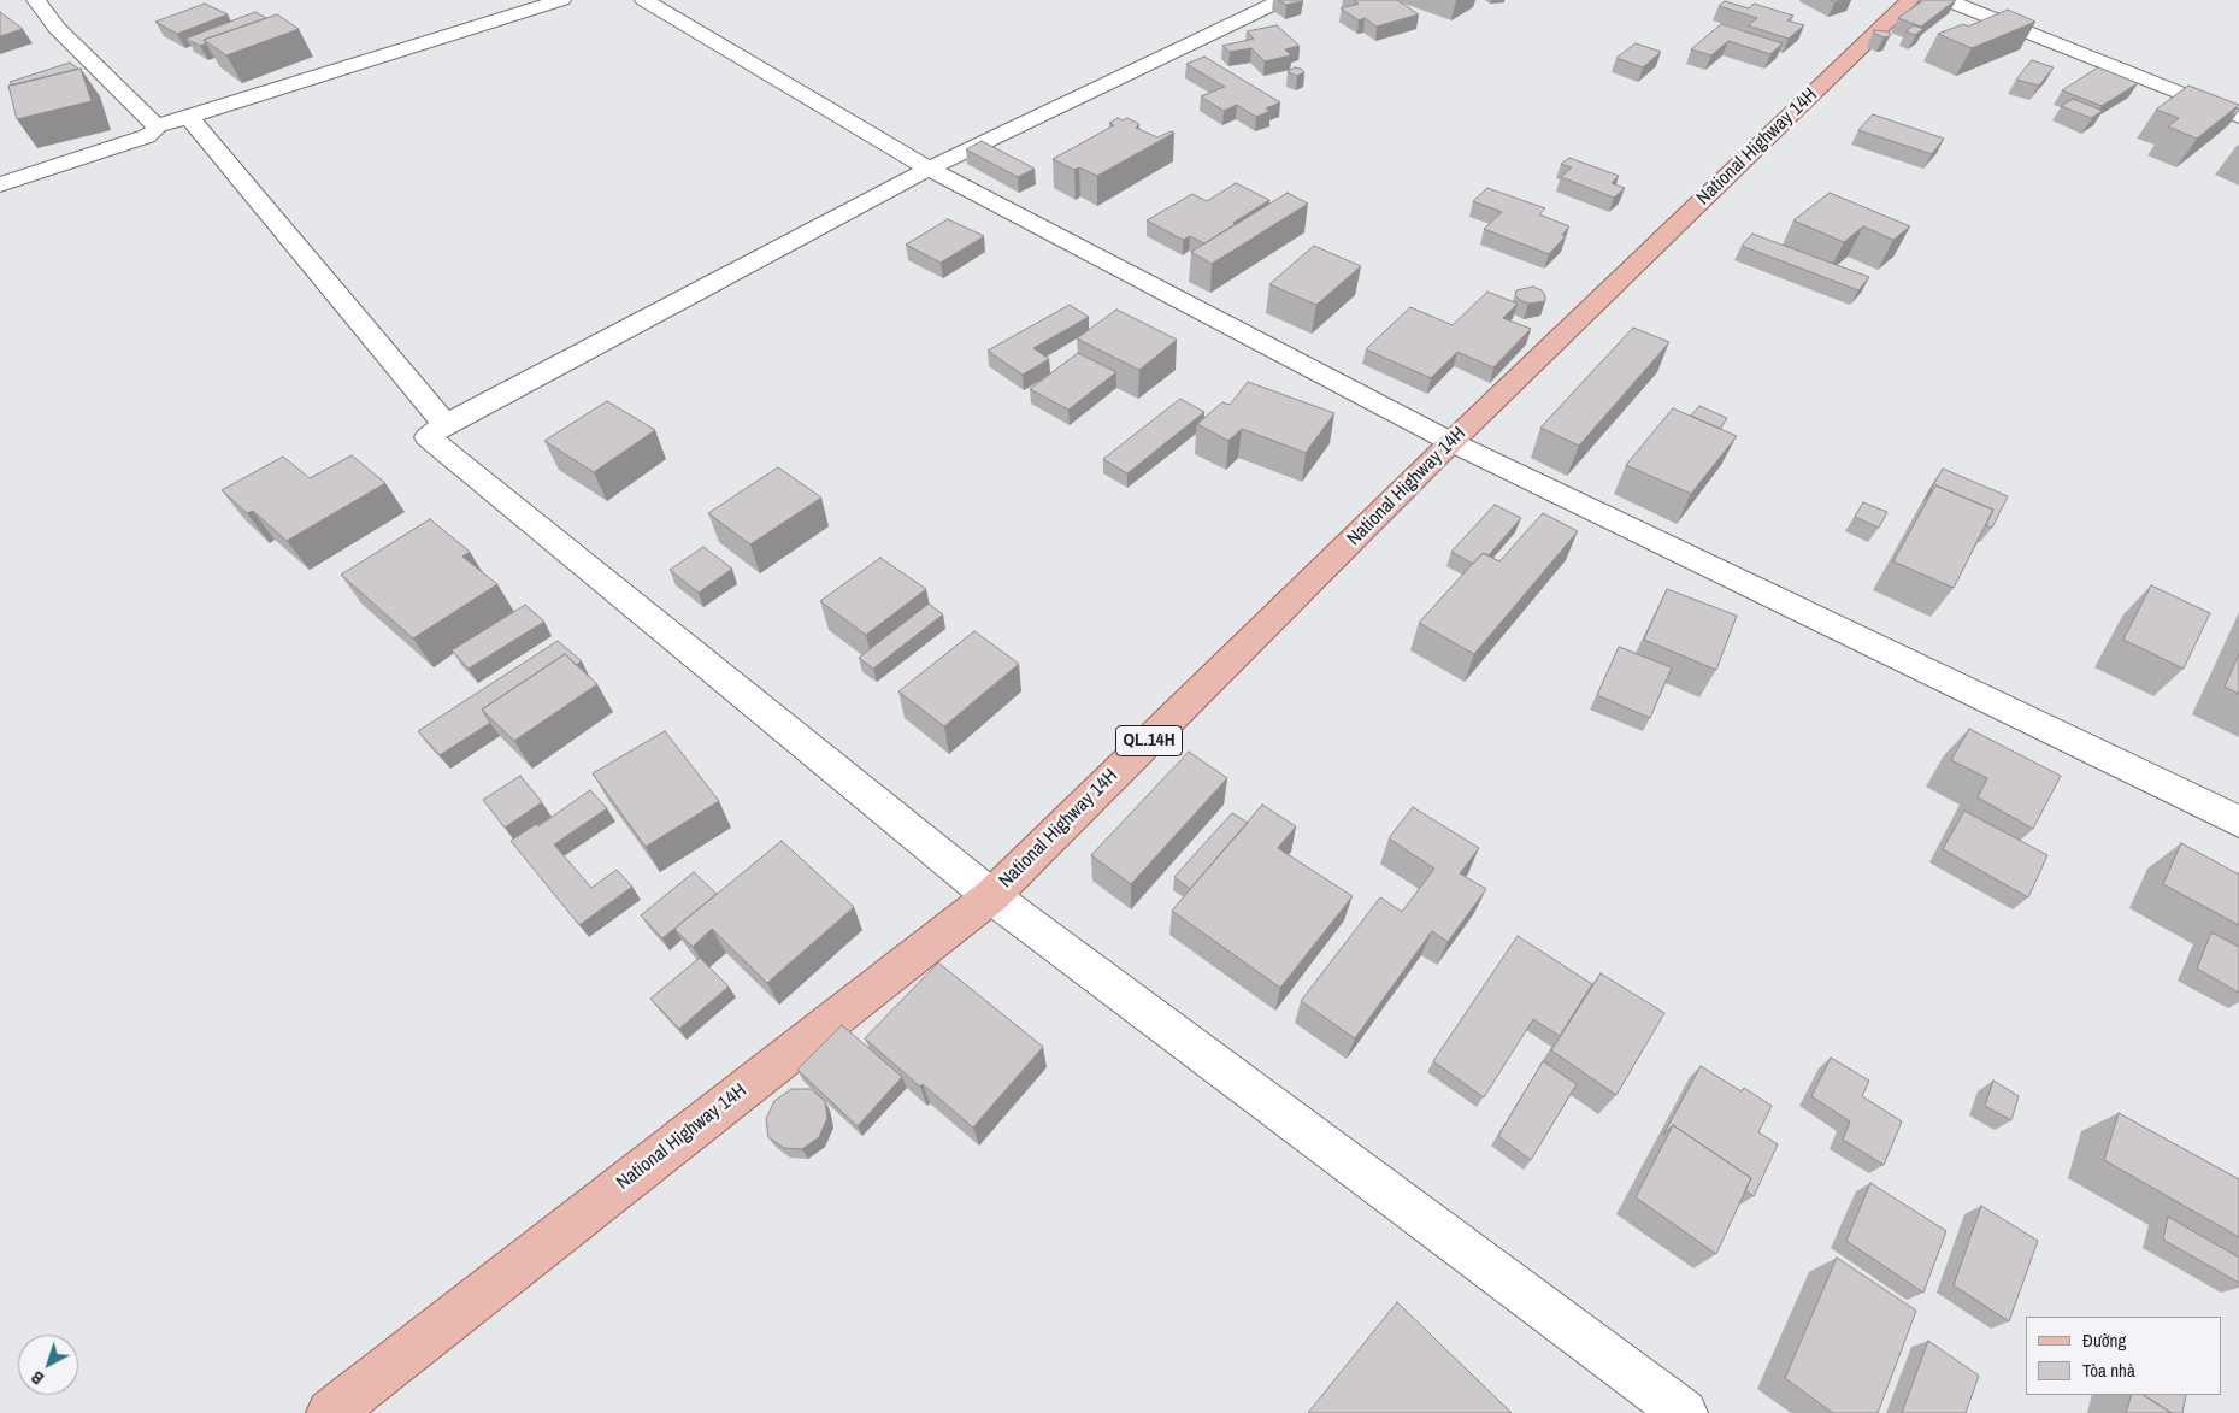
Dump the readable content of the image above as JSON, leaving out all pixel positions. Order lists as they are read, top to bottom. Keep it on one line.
{"streets":{"main road":["National Highway 14H","QL.14H"]},"legend":["Đường","Tòa nhà"],"north":"bottom left"}
